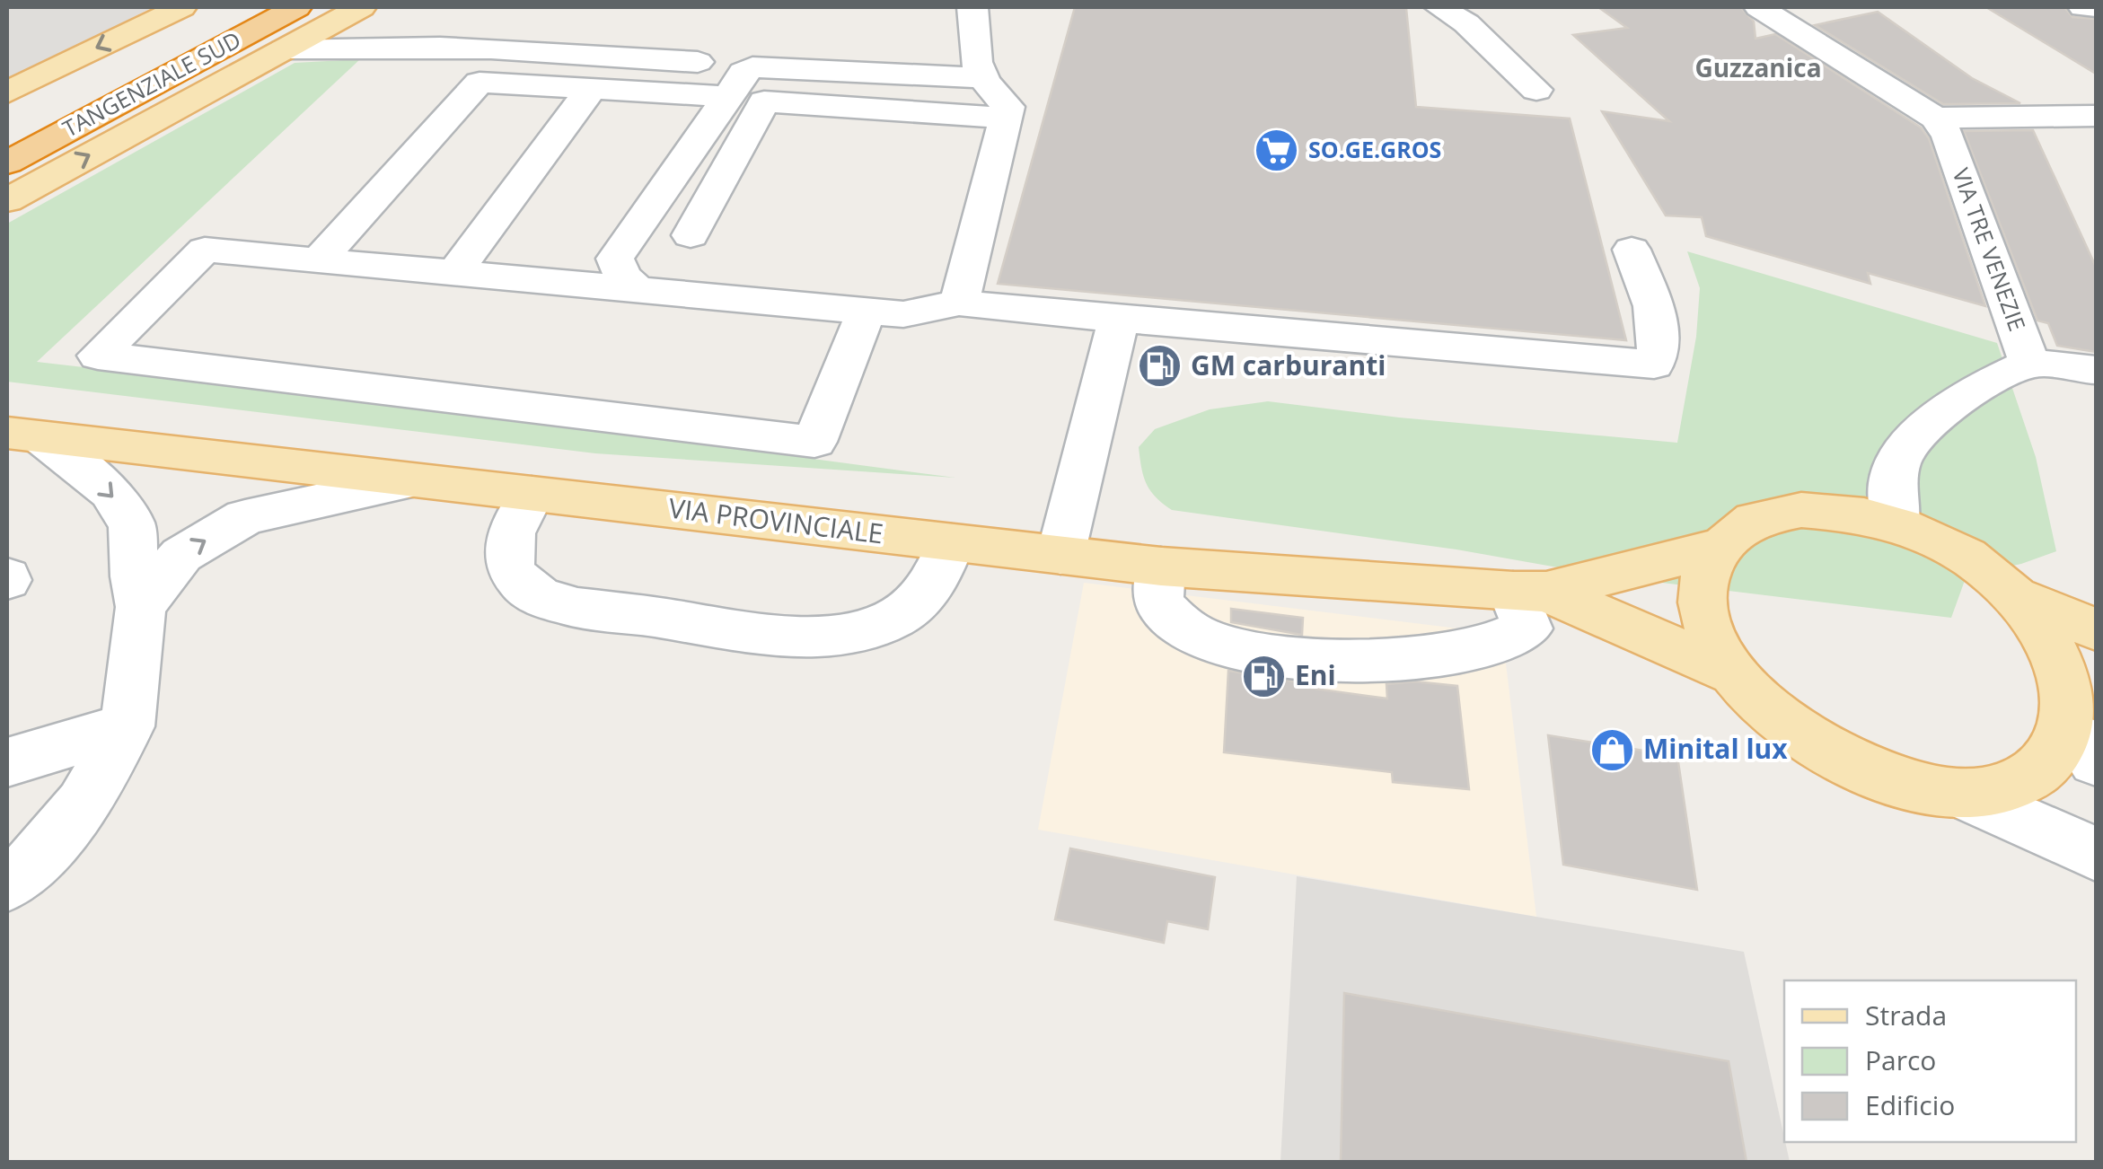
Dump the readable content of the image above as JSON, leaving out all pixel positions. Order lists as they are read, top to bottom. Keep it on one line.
{"streets":{"highway":["TANGENZIALE SUD"],"main road":["VIA PROVINCIALE"],"street":["VIA TRE VENEZIE"]},"crossings":[["VIA TRE VENEZIE","VIA PROVINCIALE"]],"districts":["Guzzanica"],"places":{"supermarket":["SO.GE.GROS"],"fuel station":["GM carburanti","Eni"],"shop":["Minital lux"]},"legend":["Strada","Parco","Edificio"]}
